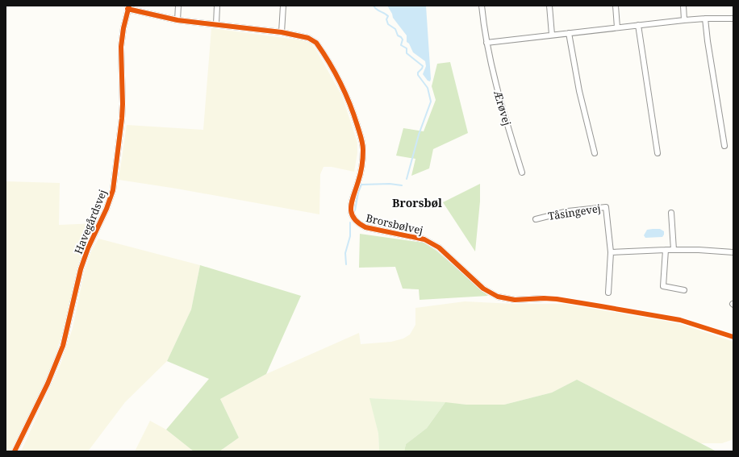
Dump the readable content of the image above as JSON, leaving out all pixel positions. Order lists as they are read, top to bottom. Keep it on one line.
{"streets":{"street":["Ærøvej","Tåsingevej","Havegårdsvej","Brorsbølvej"]},"crossings":[["Havegårdsvej","Brorsbølvej"]],"districts":["Brorsbøl"]}
